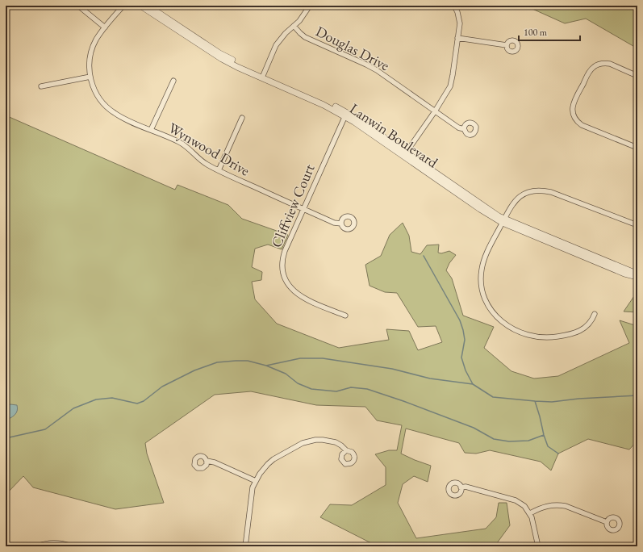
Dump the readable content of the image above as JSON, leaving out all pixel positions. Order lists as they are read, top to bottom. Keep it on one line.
{"streets":{"street":["Douglas Drive","Lanwin Boulevard","Wynwood Drive","Cliffview Court"]},"crossings":[["Lanwin Boulevard","Cliffview Court"],["Wynwood Drive","Cliffview Court"]],"scale_bar":"100 m"}
